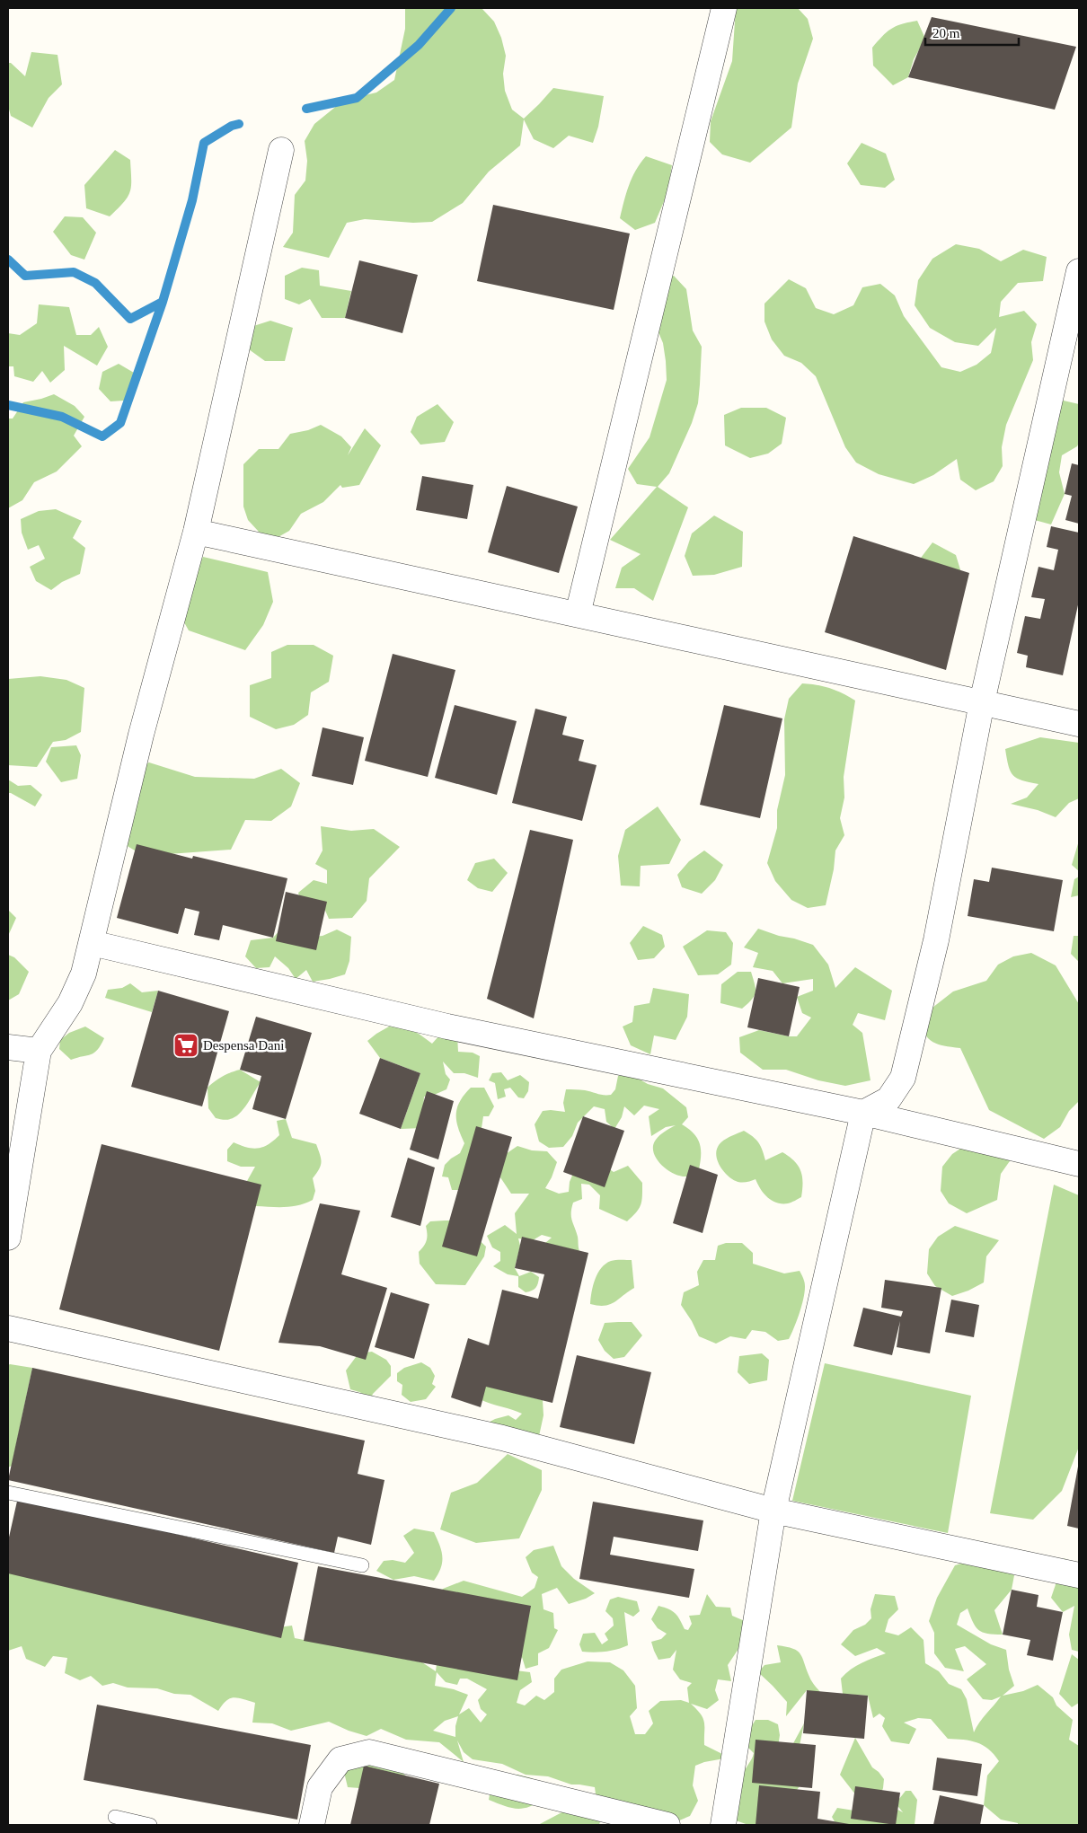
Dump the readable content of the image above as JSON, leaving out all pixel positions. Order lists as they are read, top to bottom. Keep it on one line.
{"places":{"supermarket":["Despensa Dani"]},"scale_bar":"20 m"}
